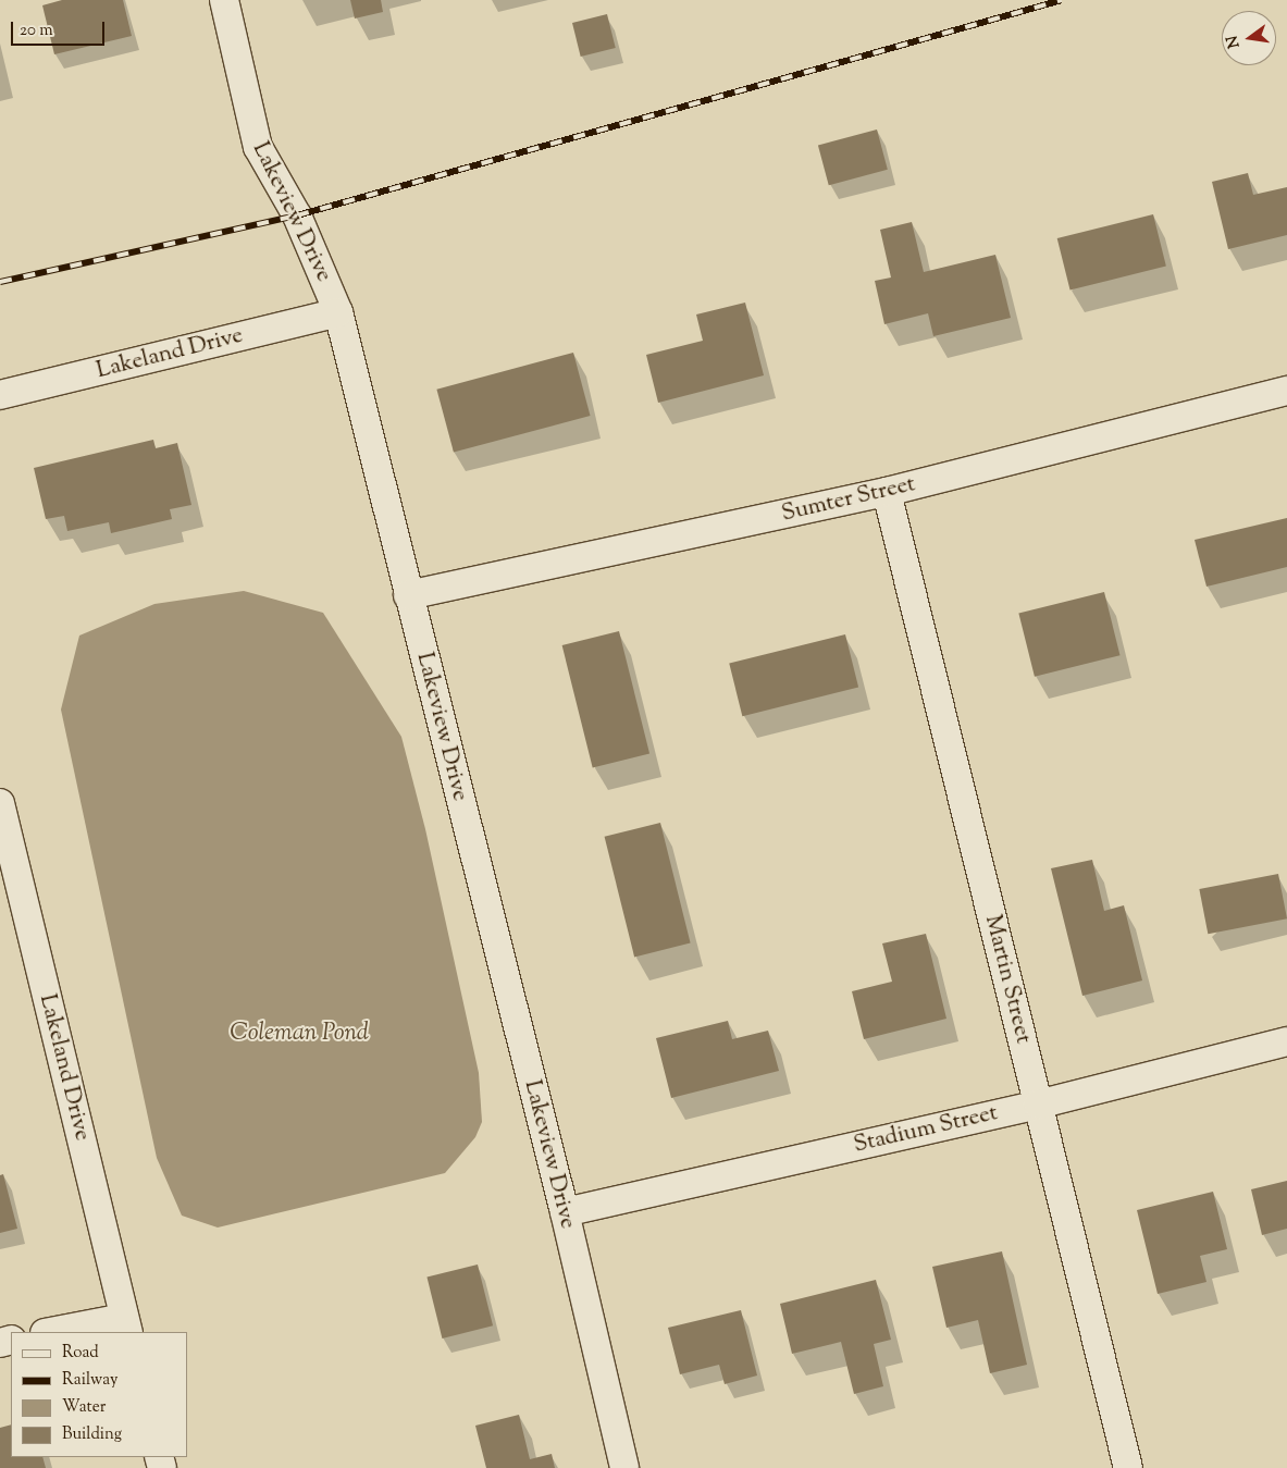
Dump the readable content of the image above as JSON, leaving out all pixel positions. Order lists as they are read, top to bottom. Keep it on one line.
{"streets":{"street":["Lakeview Drive","Lakeland Drive","Sumter Street","Martin Street","Stadium Street"]},"crossings":[["Lakeview Drive","Lakeland Drive"],["Lakeview Drive","Sumter Street"],["Lakeview Drive","Stadium Street"],["Sumter Street","Martin Street"],["Martin Street","Stadium Street"]],"water":["Coleman Pond"],"legend":["Road","Railway","Water","Building"],"scale_bar":"20 m","north":"left"}
